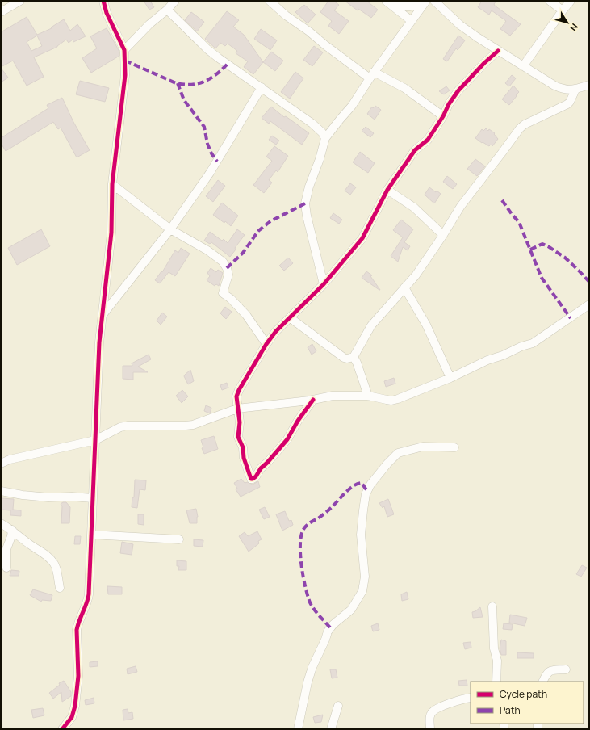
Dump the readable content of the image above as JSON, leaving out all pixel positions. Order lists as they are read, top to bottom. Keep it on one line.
{"legend":["Cycle path","Path"],"north":"bottom right"}
